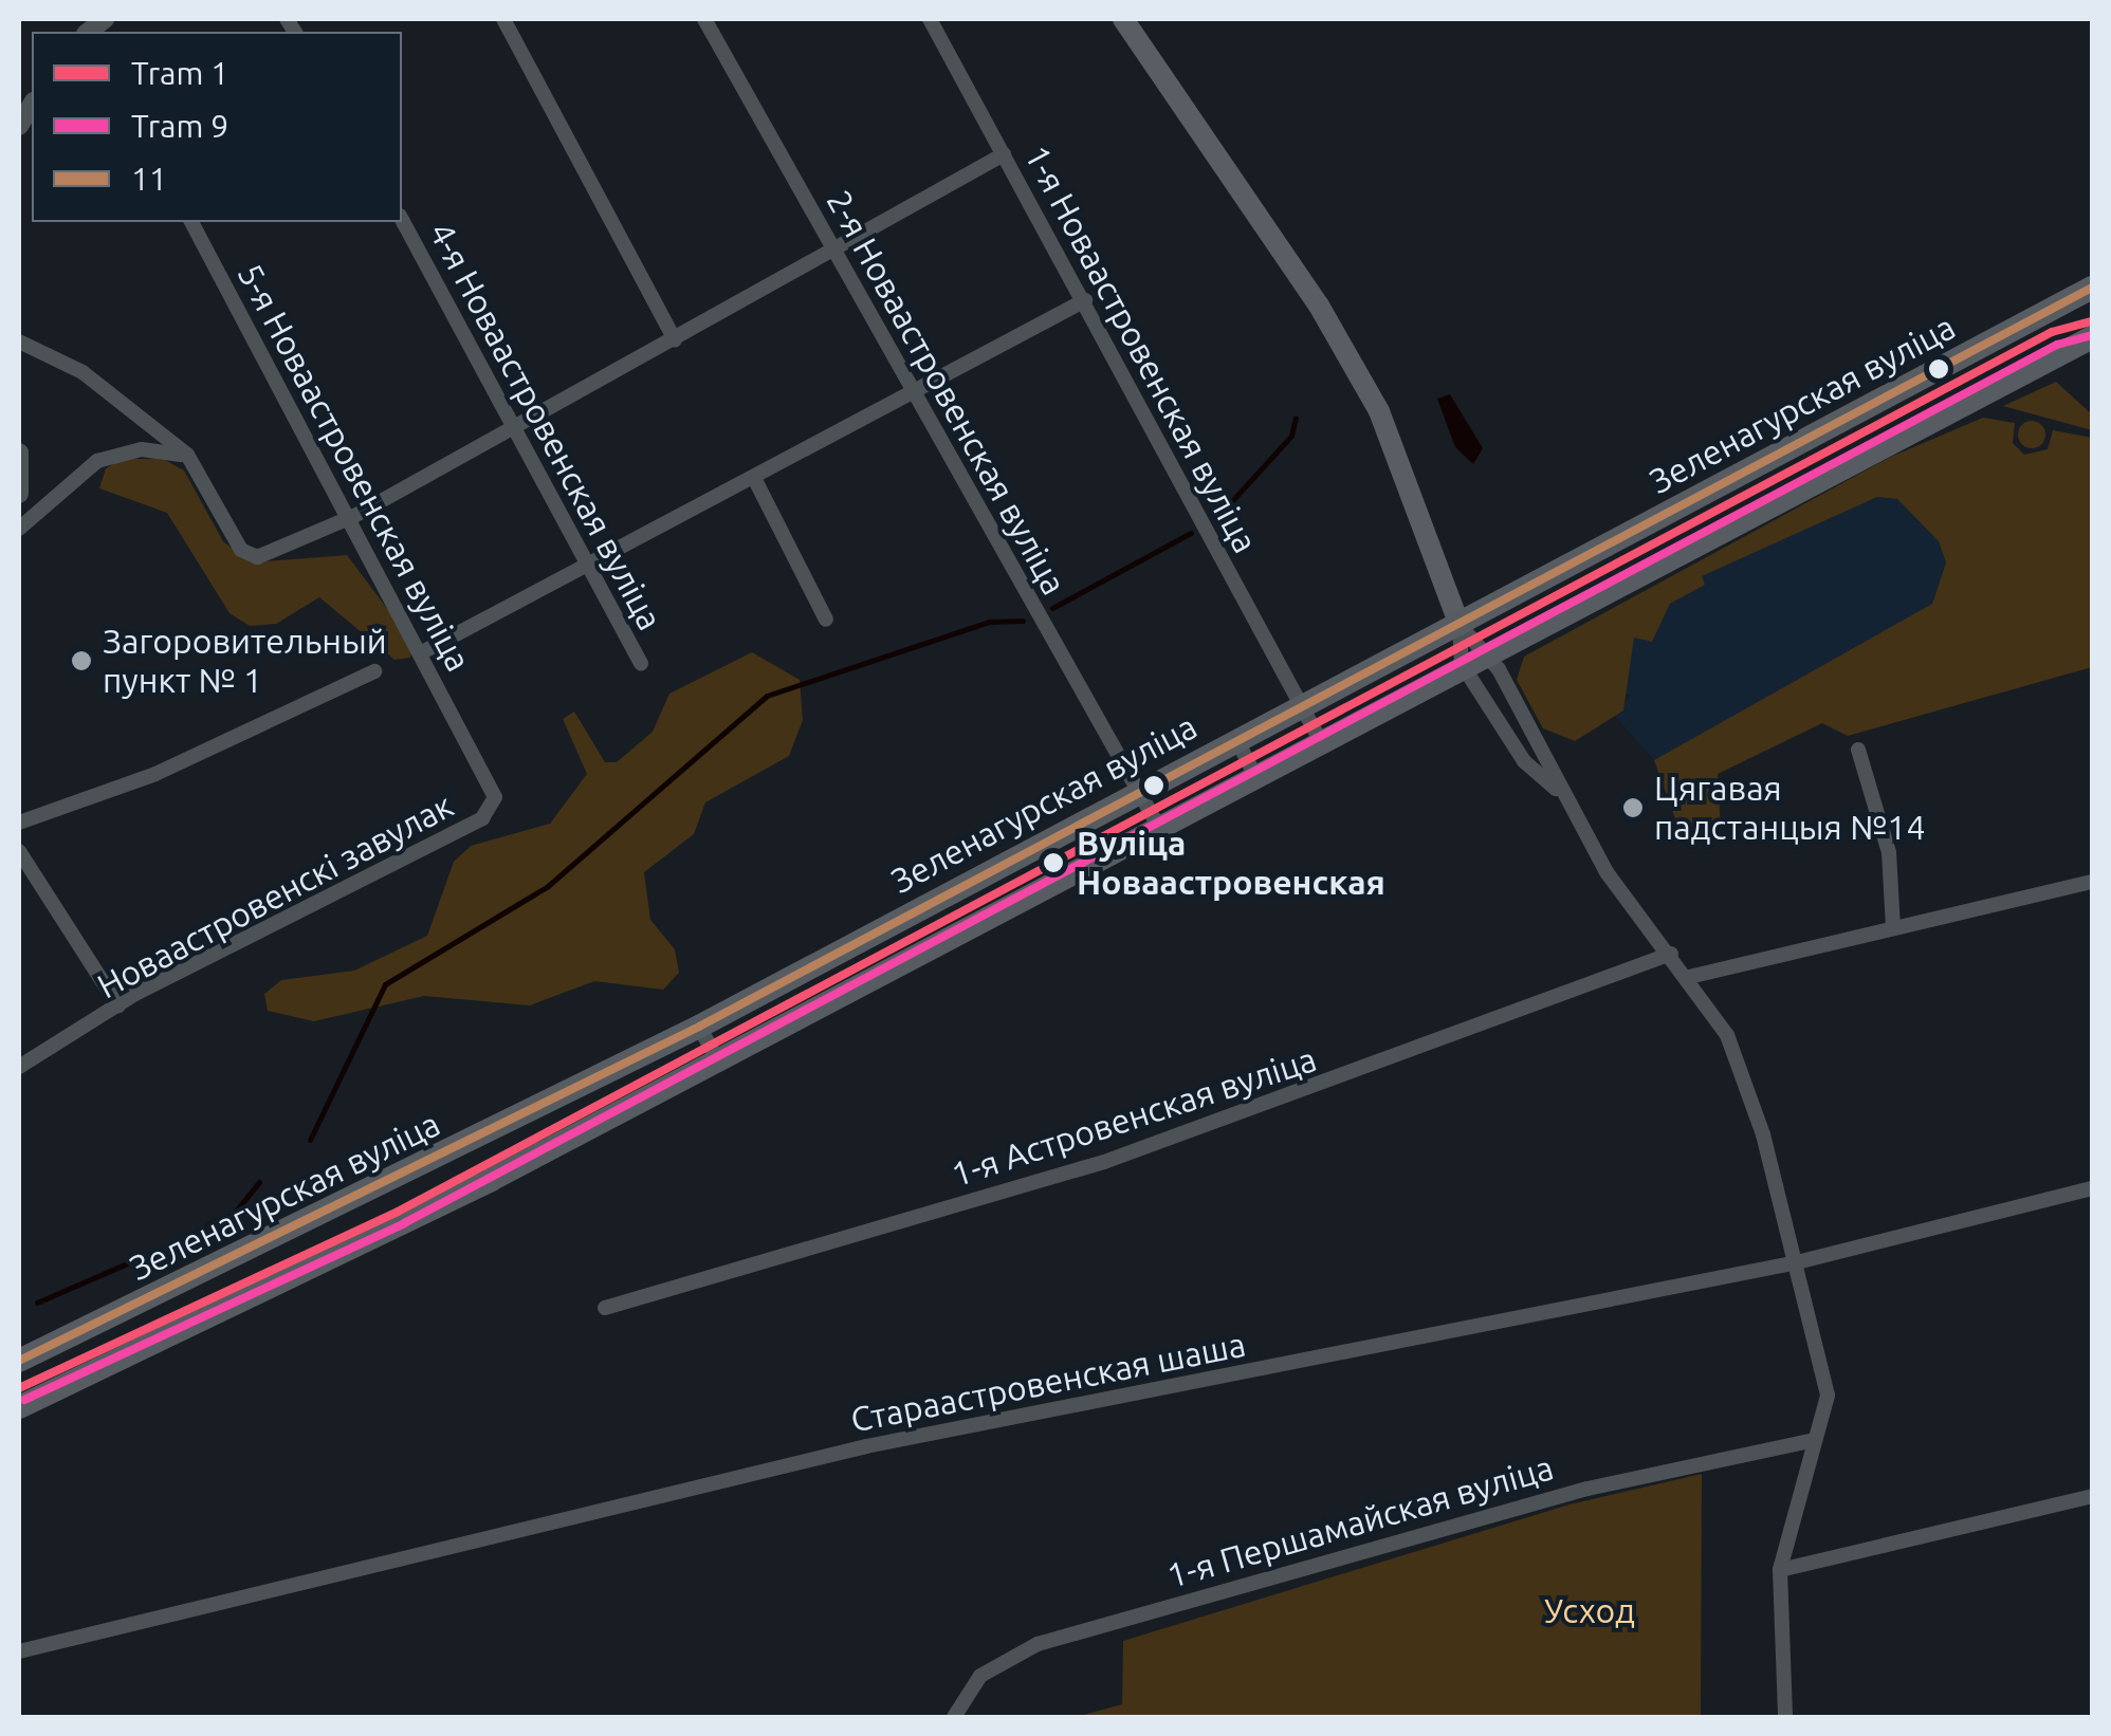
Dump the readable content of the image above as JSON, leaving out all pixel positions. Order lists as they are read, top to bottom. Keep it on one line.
{"streets":{"main road":["Зеленагурская вуліца"],"street":["1-я Новаастровенская вуліца","2-я Новаастровенская вуліца","4-я Новаастровенская вуліца","5-я Новаастровенская вуліца","Новаастровенскі завулак","1-я Астровенская вуліца","Стараастровенская шаша","1-я Першамайская вуліца"]},"crossings":[["1-я Новаастровенская вуліца","Зеленагурская вуліца"],["2-я Новаастровенская вуліца","Зеленагурская вуліца"],["5-я Новаастровенская вуліца","Новаастровенскі завулак"]],"parks":["Усход"],"places":["Загоровительный пункт № 1","Цягавая падстанцыя №14","Вуліца Новаастровенская"],"lines":["transit line 11","tram line 1","tram line 9"],"legend":["Tram 1","Tram 9","11"]}
